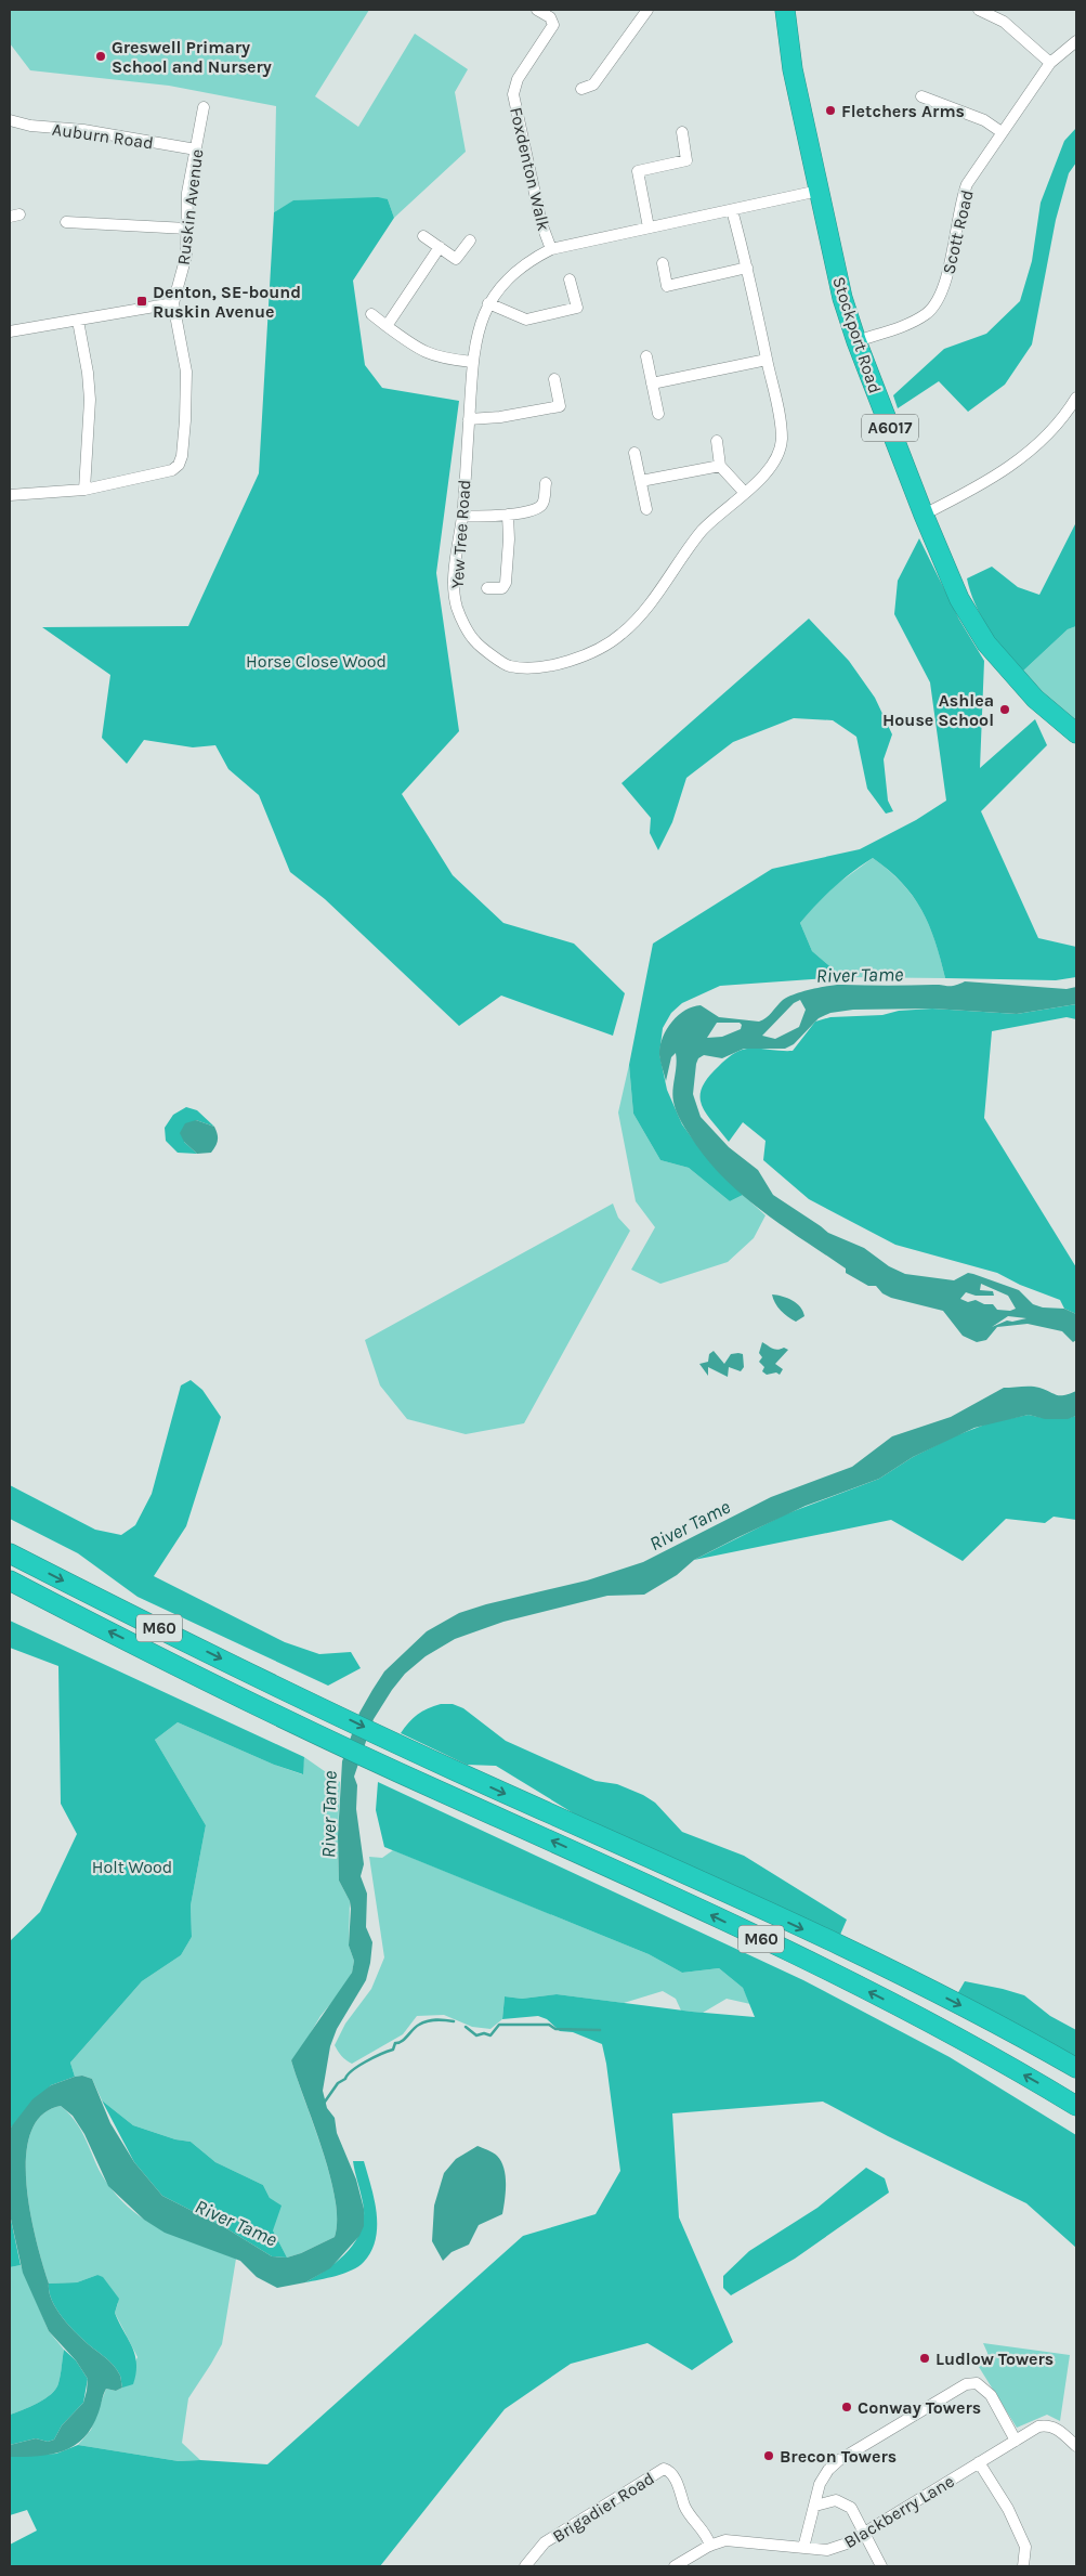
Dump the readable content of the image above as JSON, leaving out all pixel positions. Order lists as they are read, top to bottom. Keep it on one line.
{"streets":{"highway":["Stockport Road","A6017","M60"],"street":["Auburn Road","Foxdenton Walk","Ruskin Avenue","Scott Road","Yew Tree Road","Brigadier Road","Blackberry Lane"]},"crossings":[["Auburn Road","Ruskin Avenue"],["Foxdenton Walk","Yew Tree Road"],["Scott Road","Stockport Road"],["Stockport Road","Yew Tree Road"],["Brigadier Road","Blackberry Lane"]],"water":["River Tame"],"parks":["Horse Close Wood","Holt Wood"],"places":{"other":["Greswell Primary School and Nursery","Fletchers Arms","Ashlea House School","Ludlow Towers","Conway Towers","Brecon Towers"],"transit":["Denton, SE-bound Ruskin Avenue"]}}
